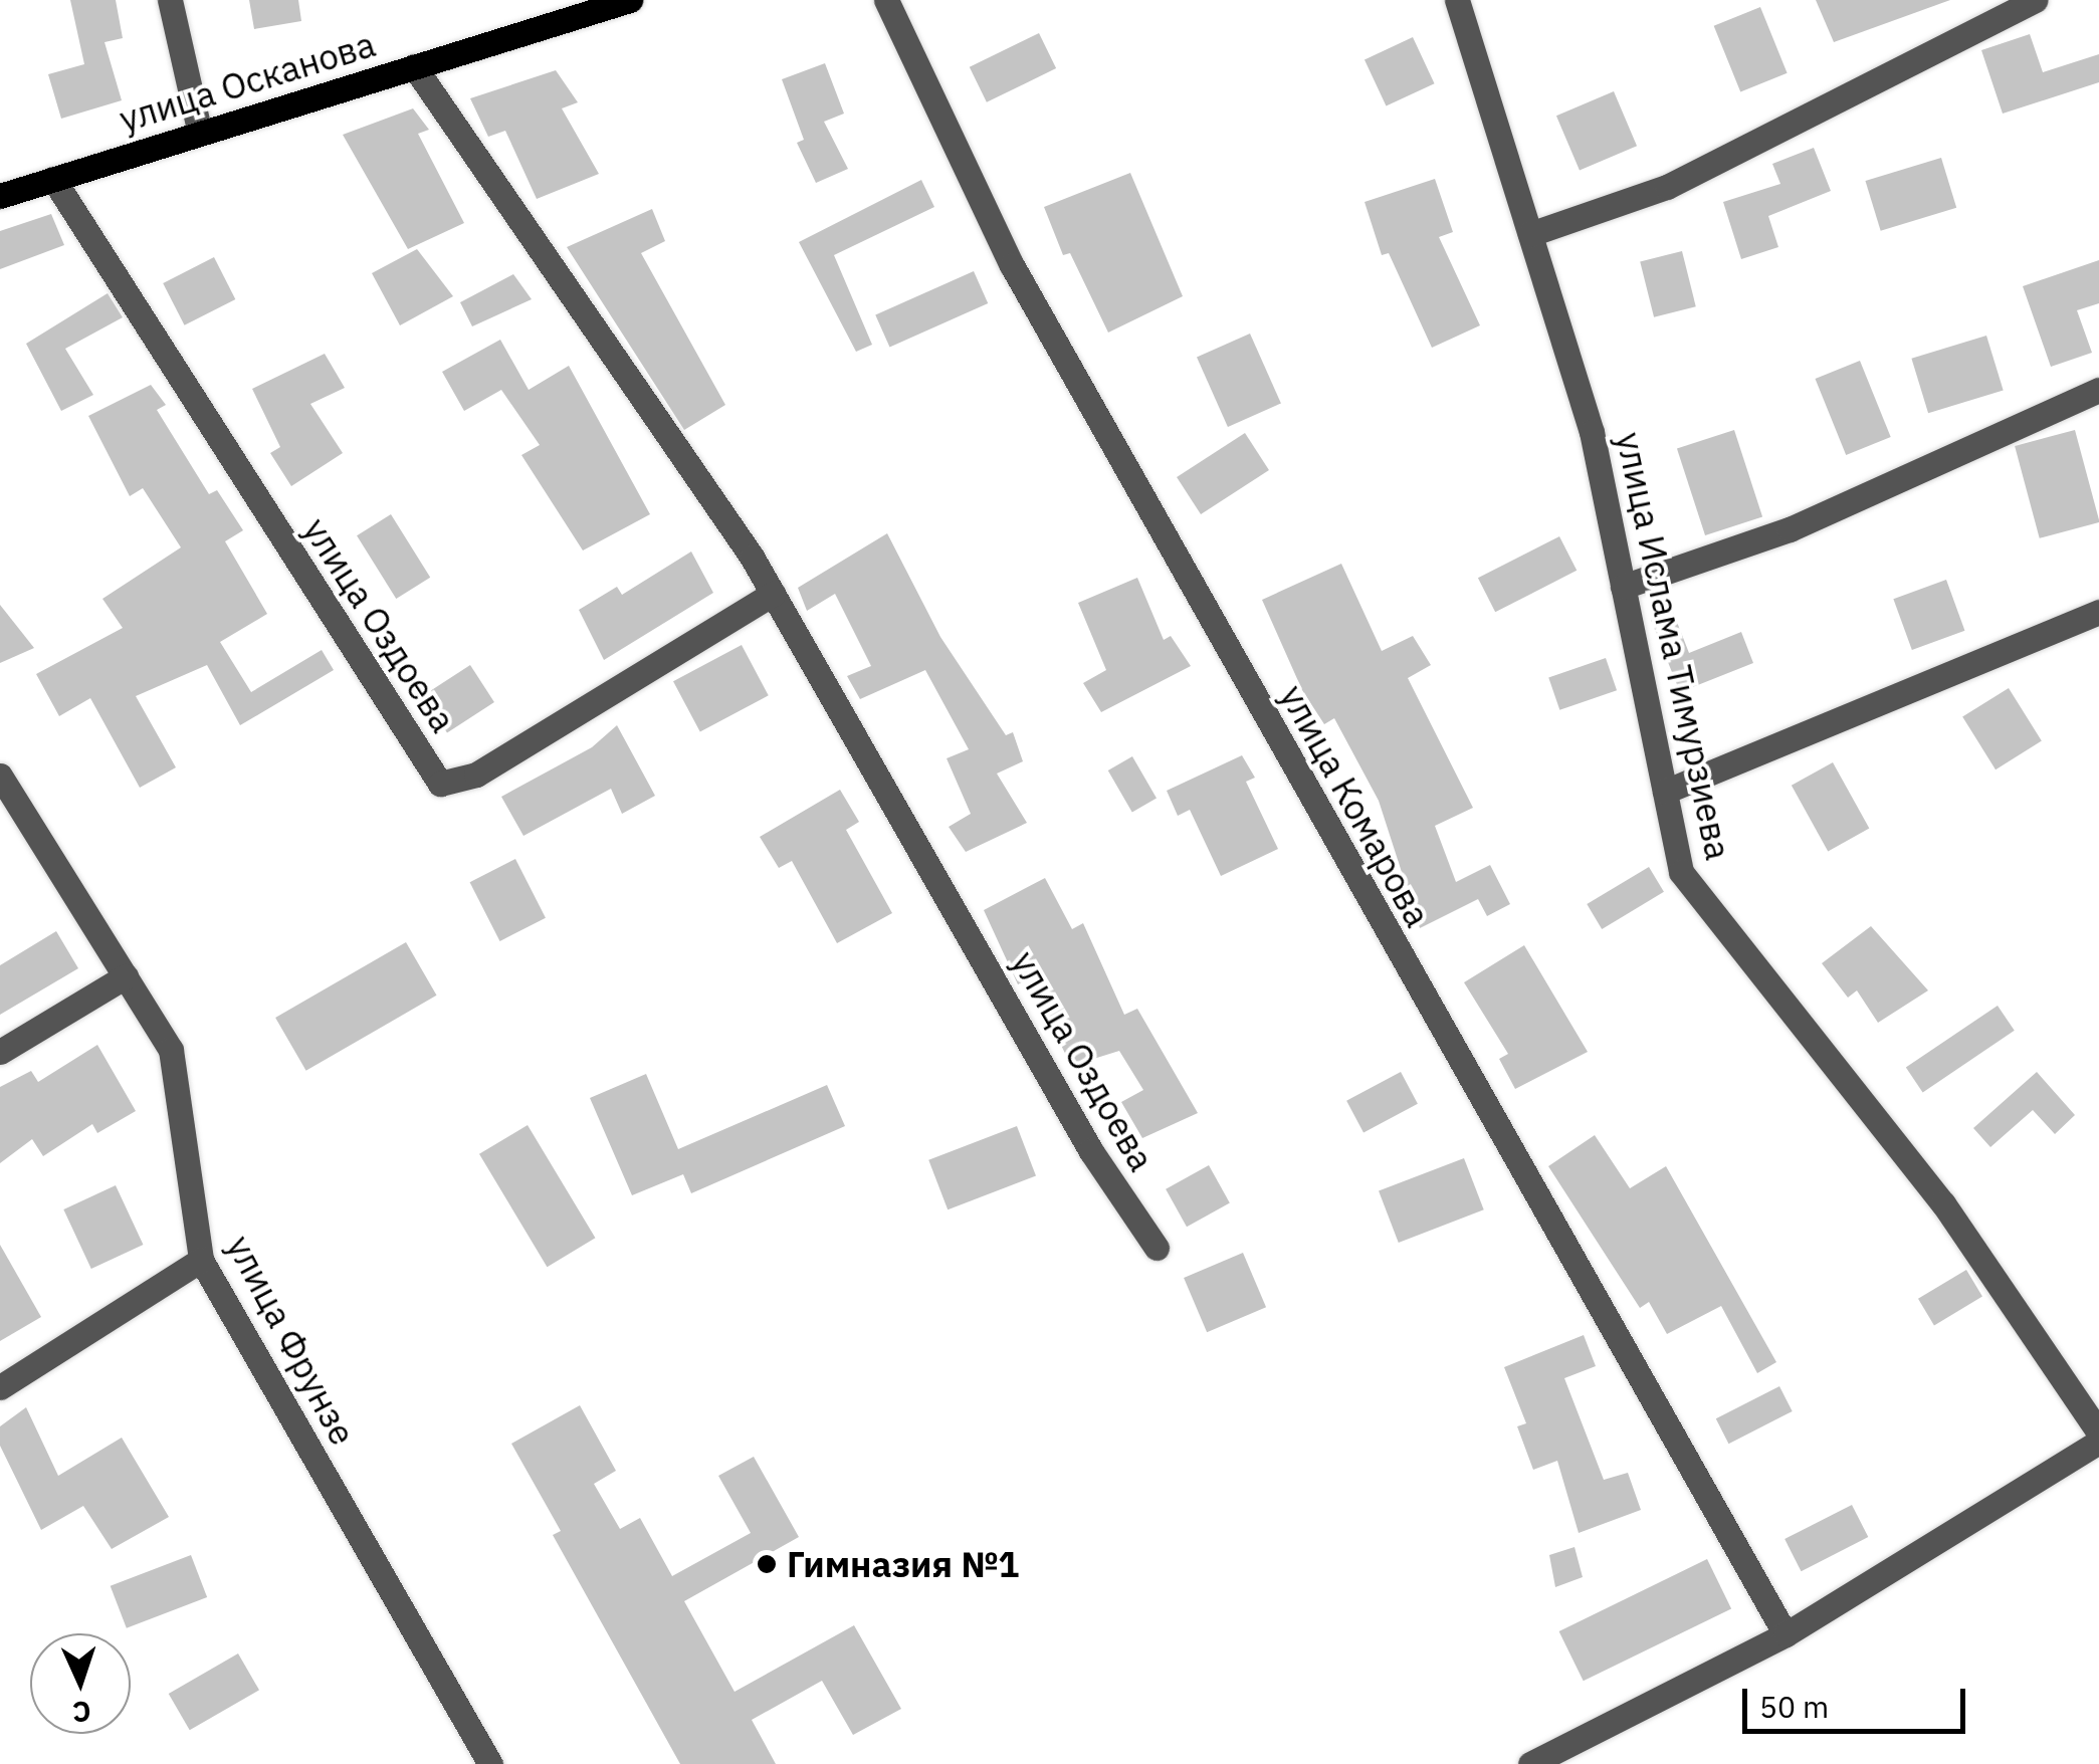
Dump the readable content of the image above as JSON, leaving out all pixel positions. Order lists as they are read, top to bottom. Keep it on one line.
{"streets":{"main road":["улица Осканова"],"street":["улица Оздоева","улица Ислама Тимурзиева","улица Комарова","улица Фрунзе"]},"crossings":[["улица Осканова","улица Оздоева"]],"places":["Гимназия №1"],"scale_bar":"50 m","north":"bottom"}
